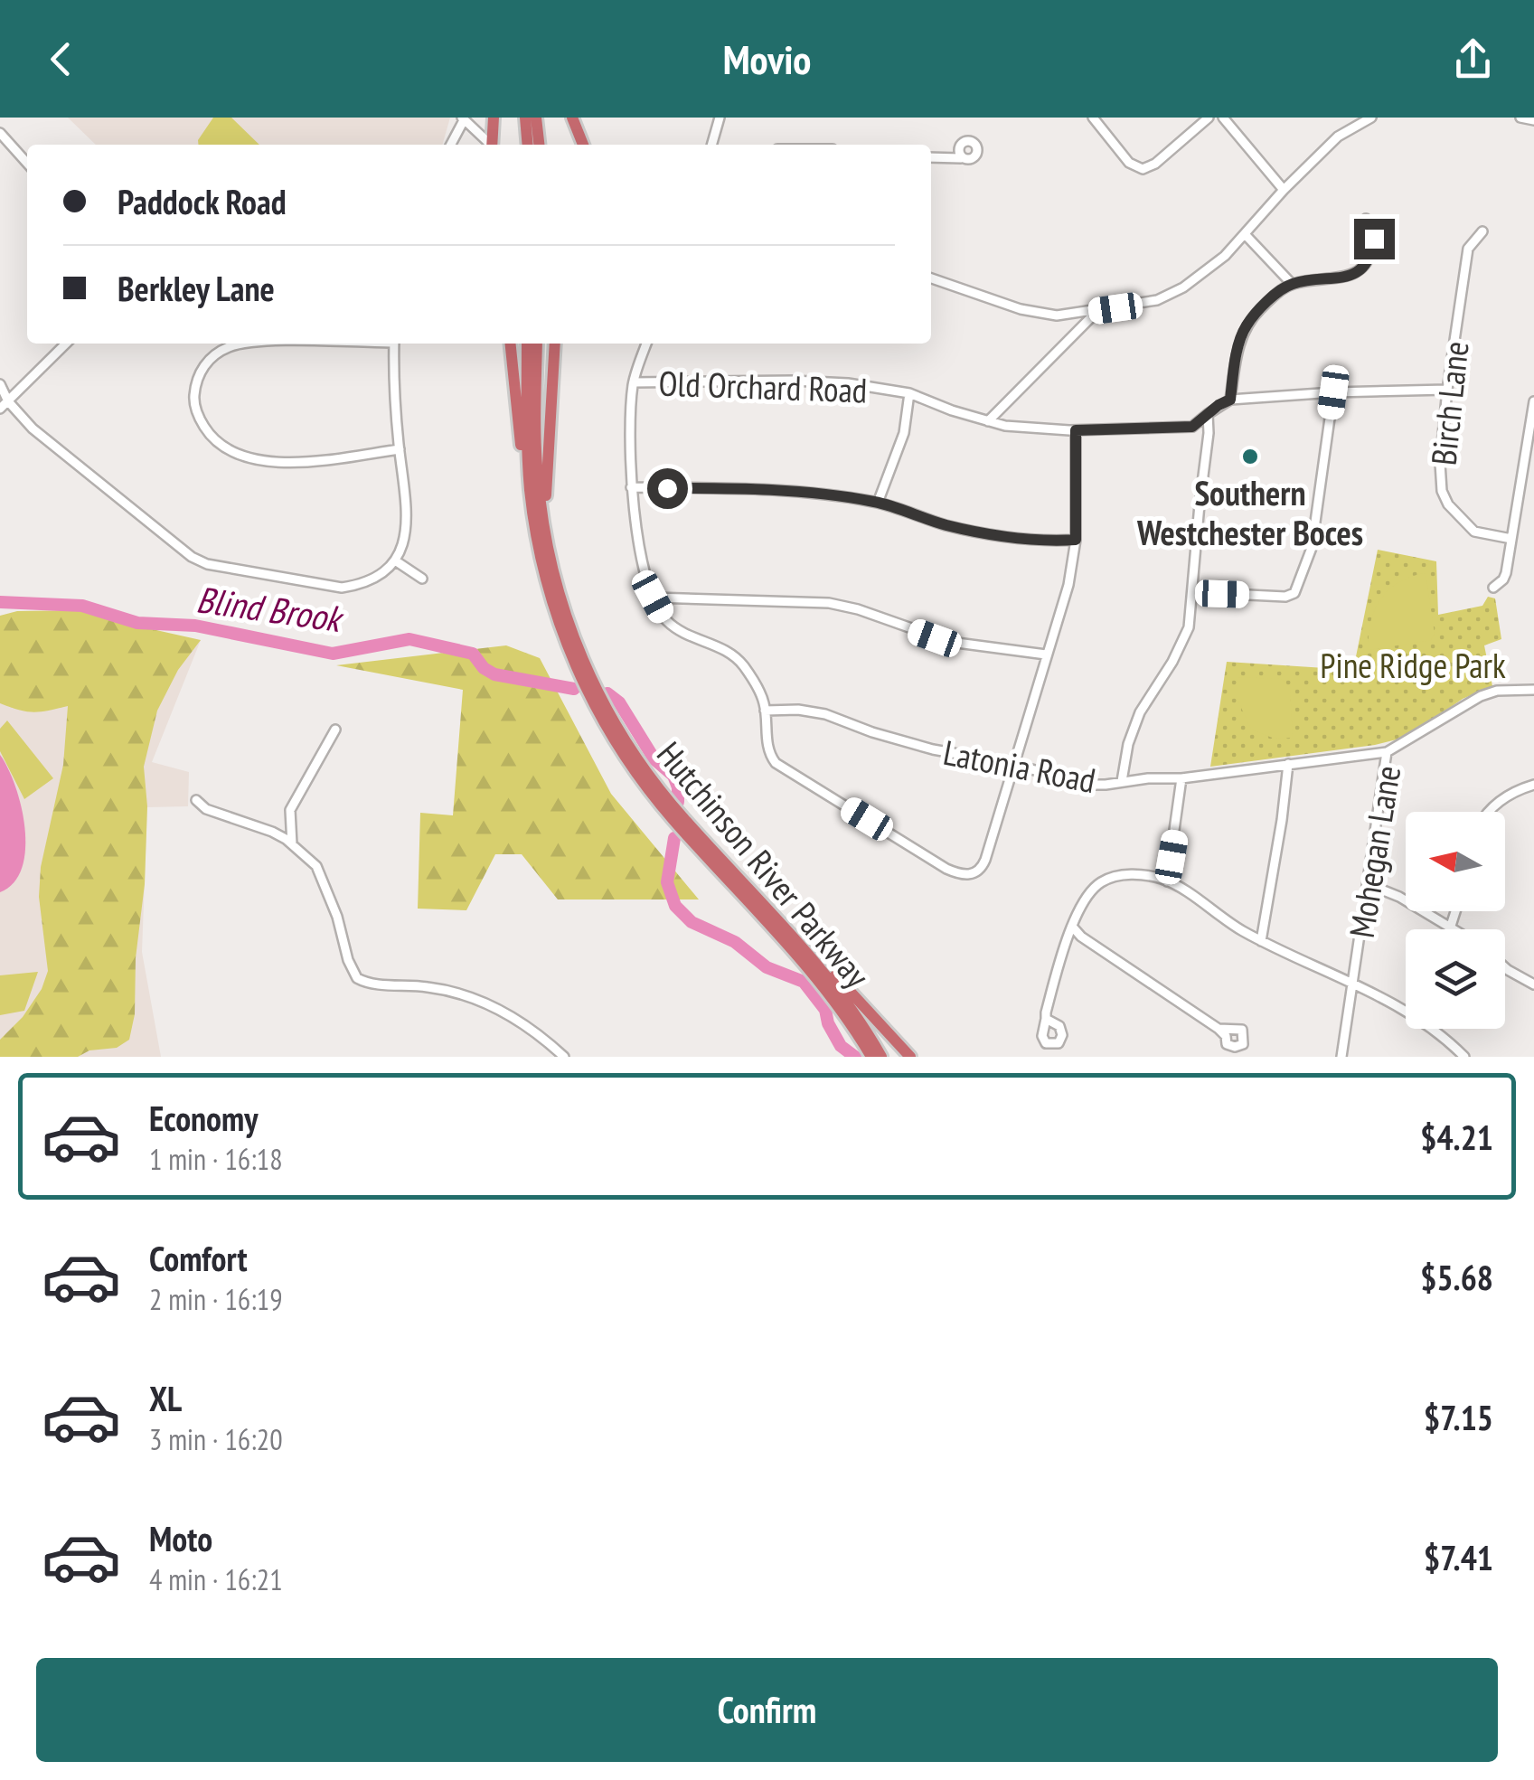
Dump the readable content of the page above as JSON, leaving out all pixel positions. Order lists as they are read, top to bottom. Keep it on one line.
{"streets":{"highway":["Hutchinson River Parkway"],"street":["Old Orchard Road","Birch Lane","Latonia Road","Mohegan Lane"]},"crossings":[["Latonia Road","Mohegan Lane"]],"water":["Blind Brook"],"parks":["Pine Ridge Park"],"places":["Southern Westchester Boces"],"north":"left","page":{"header":"Movio","banner":["Paddock Road","Berkley Lane"],"list":[{"name":"Economy","note":"1 min · 16:18","value":"$4.21"},{"name":"Comfort","note":"2 min · 16:19","value":"$5.68"},{"name":"XL","note":"3 min · 16:20","value":"$7.15"},{"name":"Moto","note":"4 min · 16:21","value":"$7.41"}],"buttons":"Confirm"}}
